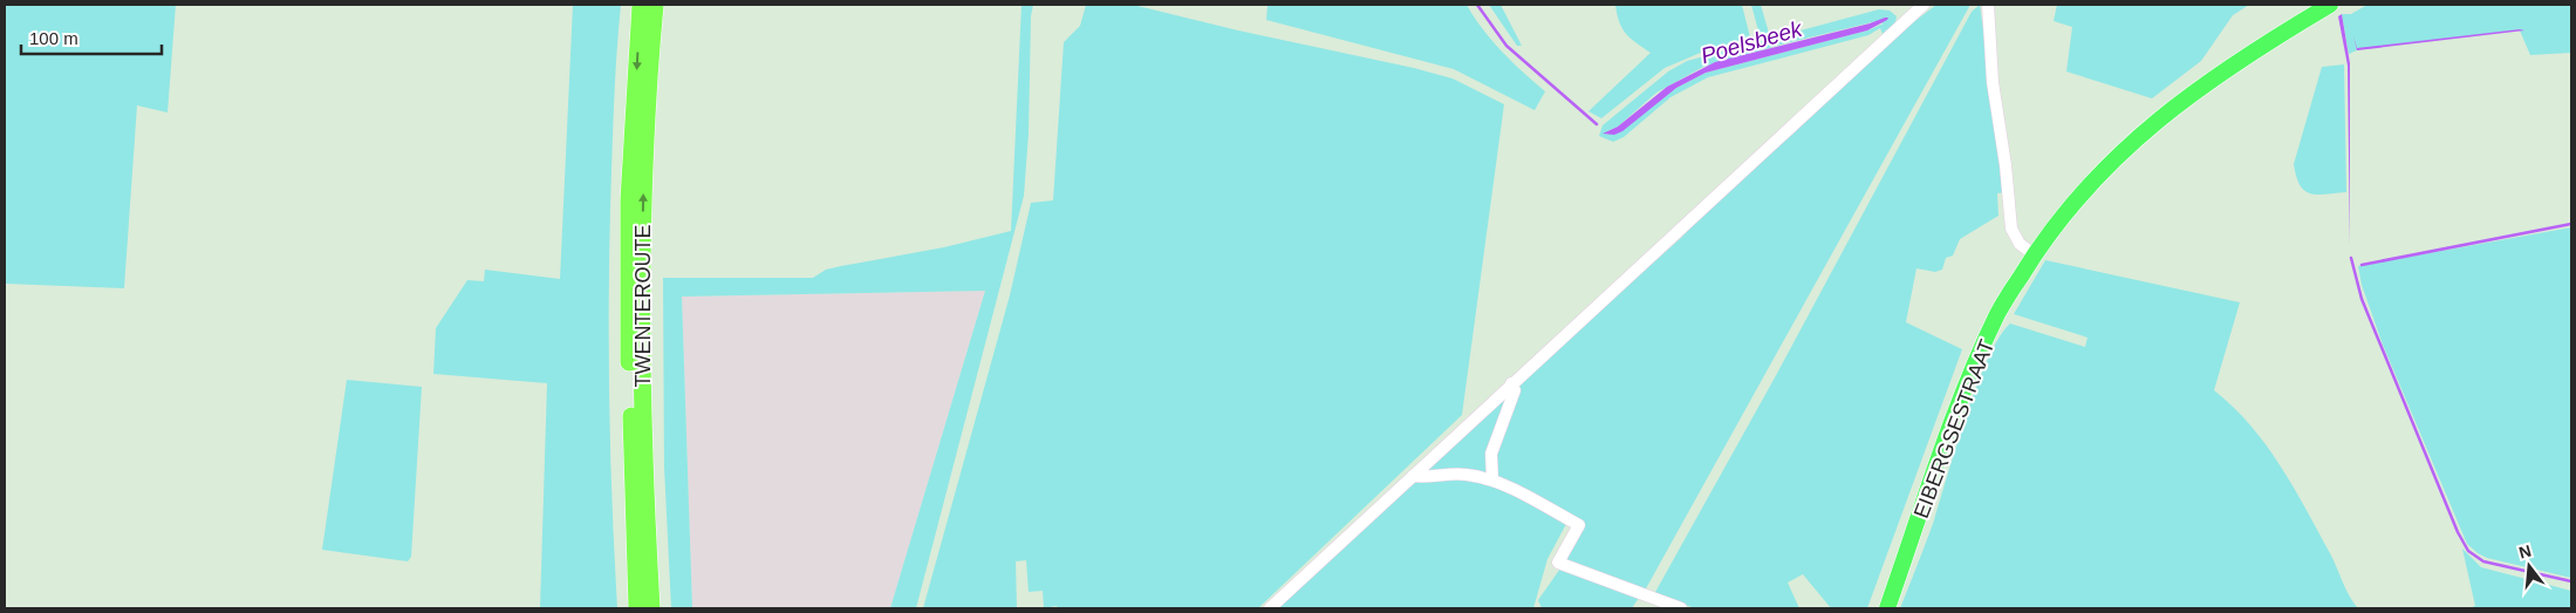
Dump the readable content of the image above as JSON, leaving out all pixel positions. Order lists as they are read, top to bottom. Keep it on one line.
{"streets":{"highway":["TWENTEROUTE"],"main road":["EIBERGSESTRAAT"]},"water":["Poelsbeek"],"scale_bar":"100 m","north":"top"}
